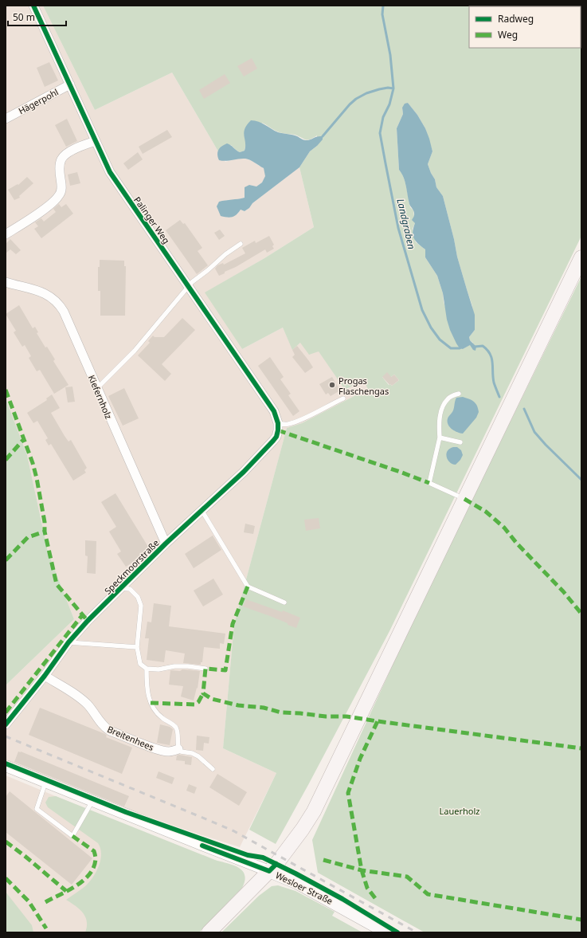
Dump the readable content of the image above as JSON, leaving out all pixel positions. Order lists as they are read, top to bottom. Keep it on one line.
{"streets":{"main road":["Wesloer Straße"],"street":["Hägerpohl","Palinger Weg","Kiefernholz","Speckmoorstraße","Breitenhees"]},"crossings":[["Hägerpohl","Palinger Weg"],["Palinger Weg","Speckmoorstraße"],["Kiefernholz","Speckmoorstraße"],["Speckmoorstraße","Breitenhees"]],"water":["Landgraben"],"parks":["Lauerholz"],"places":["Progas Flaschengas"],"legend":["Radweg","Weg"],"scale_bar":"50 m"}
